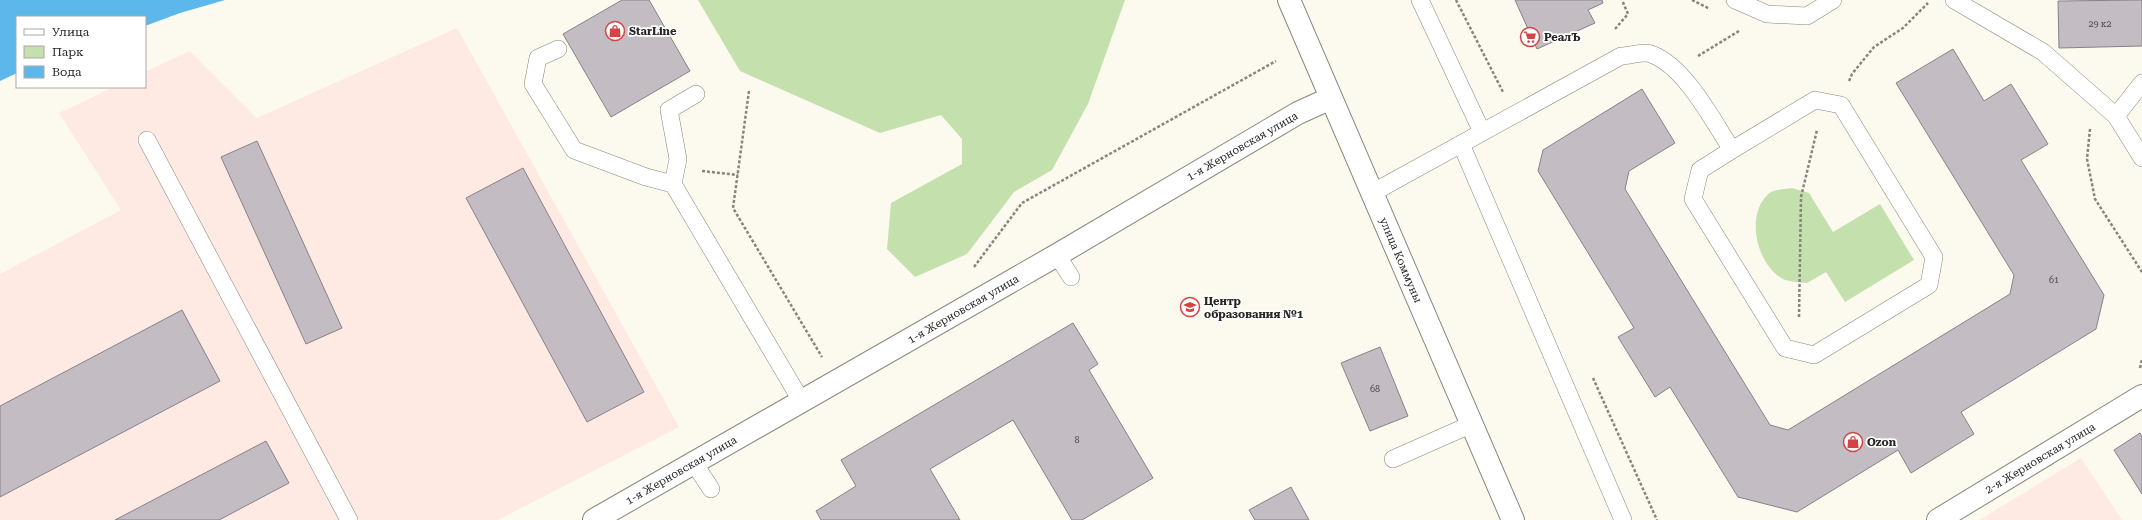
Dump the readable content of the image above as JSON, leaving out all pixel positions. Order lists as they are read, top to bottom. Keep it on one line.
{"streets":{"street":["1-я Жерновская улица","улица Коммуны","2-я Жерновская улица"]},"crossings":[["1-я Жерновская улица","улица Коммуны"]],"places":{"shop":["StarLine","Ozon"],"supermarket":["РеалЪ"],"school or university":["Центр образования №1"]},"house_numbers":["29 к2","61","68","8"],"legend":["Улица","Парк","Вода"]}
